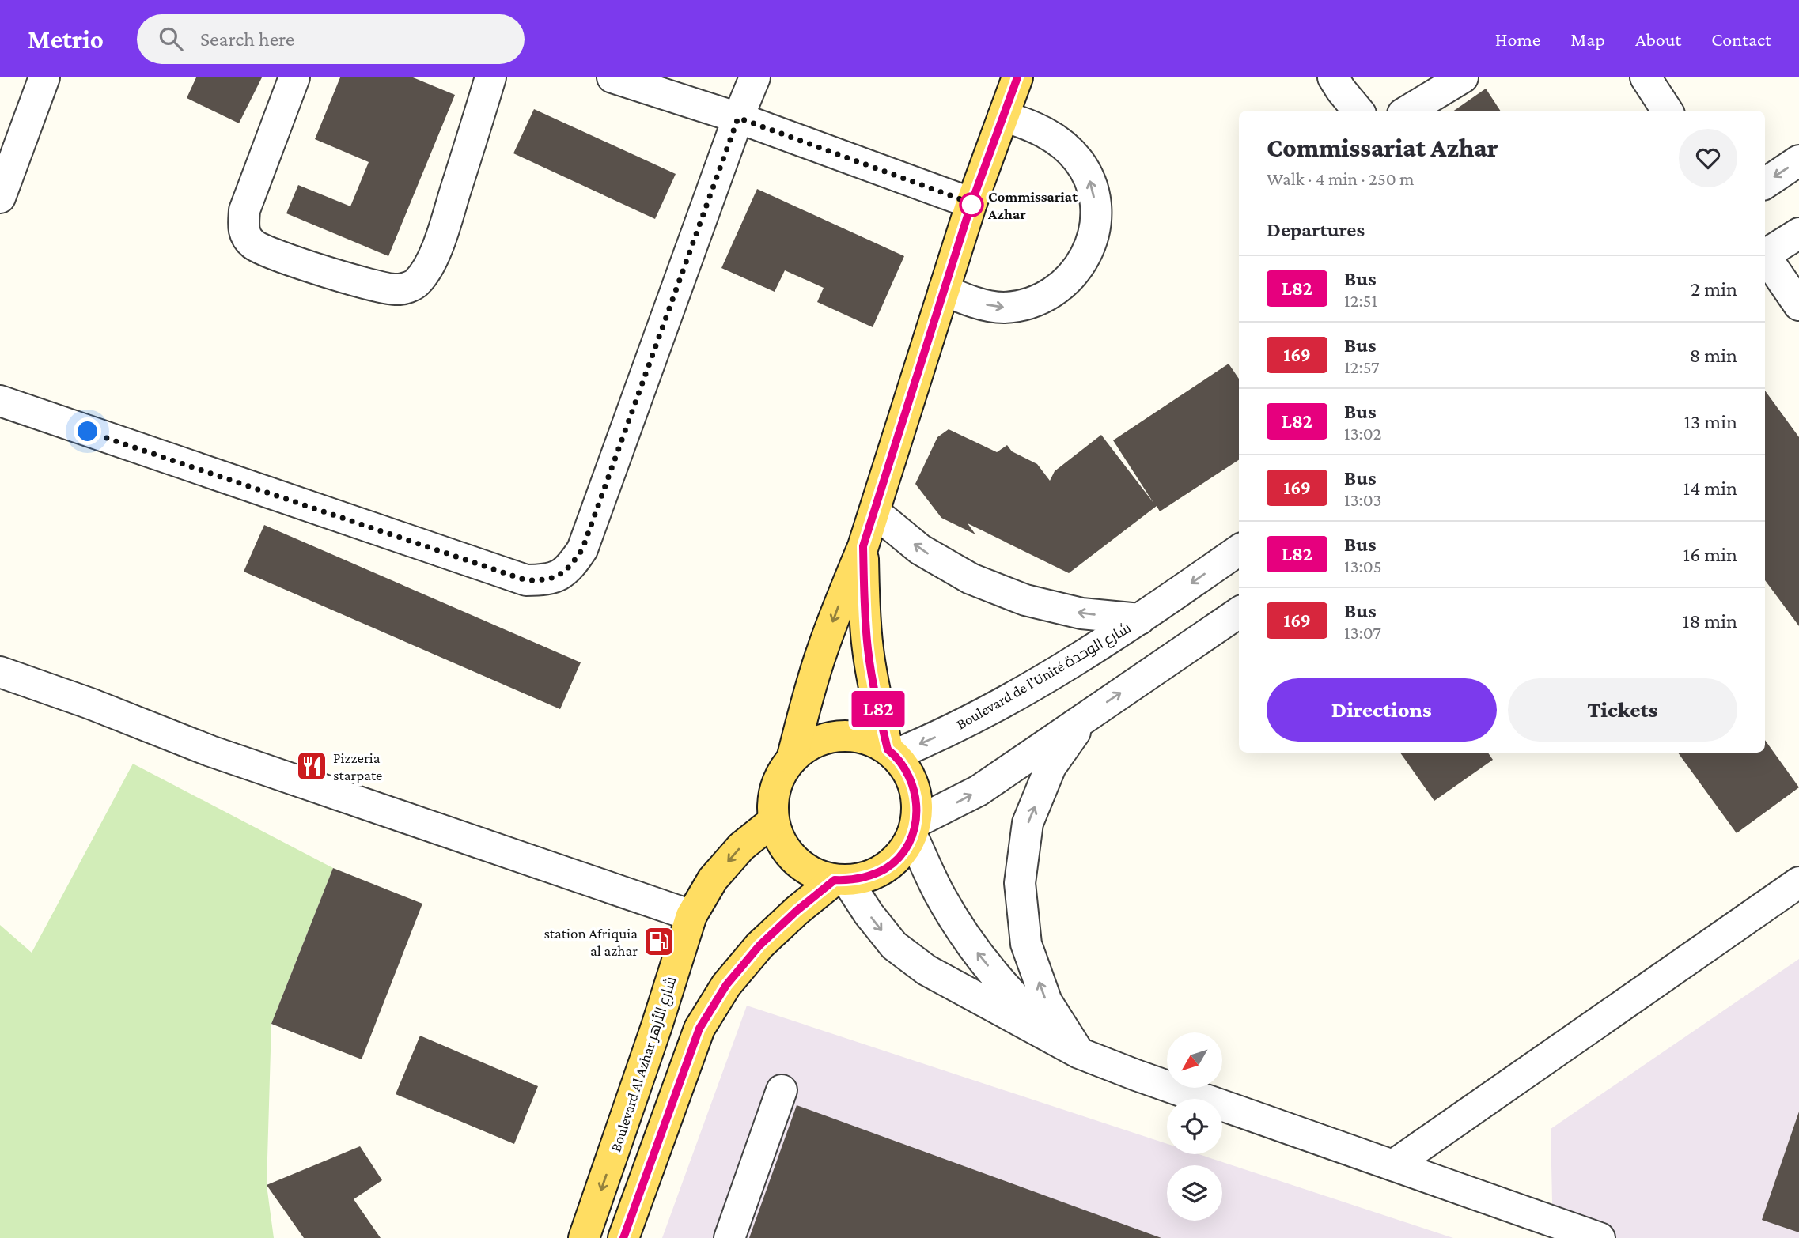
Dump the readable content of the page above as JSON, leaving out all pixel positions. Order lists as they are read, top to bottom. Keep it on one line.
{"streets":{"main road":["Boulevard Al Azhar شارع الأزهر"],"street":["Boulevard de l'Unité شارع الوحدة"]},"crossings":[["Boulevard de l'Unité شارع الوحدة","Boulevard Al Azhar شارع الأزهر"]],"places":{"other":["Commissariat Azhar"],"restaurant":["Pizzeria starpate"],"fuel station":["station Afriquia al azhar"]},"lines":["bus line L82"],"north":"bottom left","page":{"header":"Metrio","search":"Search here","nav":["Home","Map","About","Contact"],"on_map":"L82","heading":[["Commissariat Azhar","Walk · 4 min · 250 m"],"Departures"],"list":[{"mark":"L82","name":"Bus","note":"12:51","value":"2 min"},{"mark":"169","name":"Bus","note":"12:57","value":"8 min"},{"mark":"L82","name":"Bus","note":"13:02","value":"13 min"},{"mark":"169","name":"Bus","note":"13:03","value":"14 min"},{"mark":"L82","name":"Bus","note":"13:05","value":"16 min"},{"mark":"169","name":"Bus","note":"13:07","value":"18 min"}],"buttons":["Directions","Tickets"]}}
